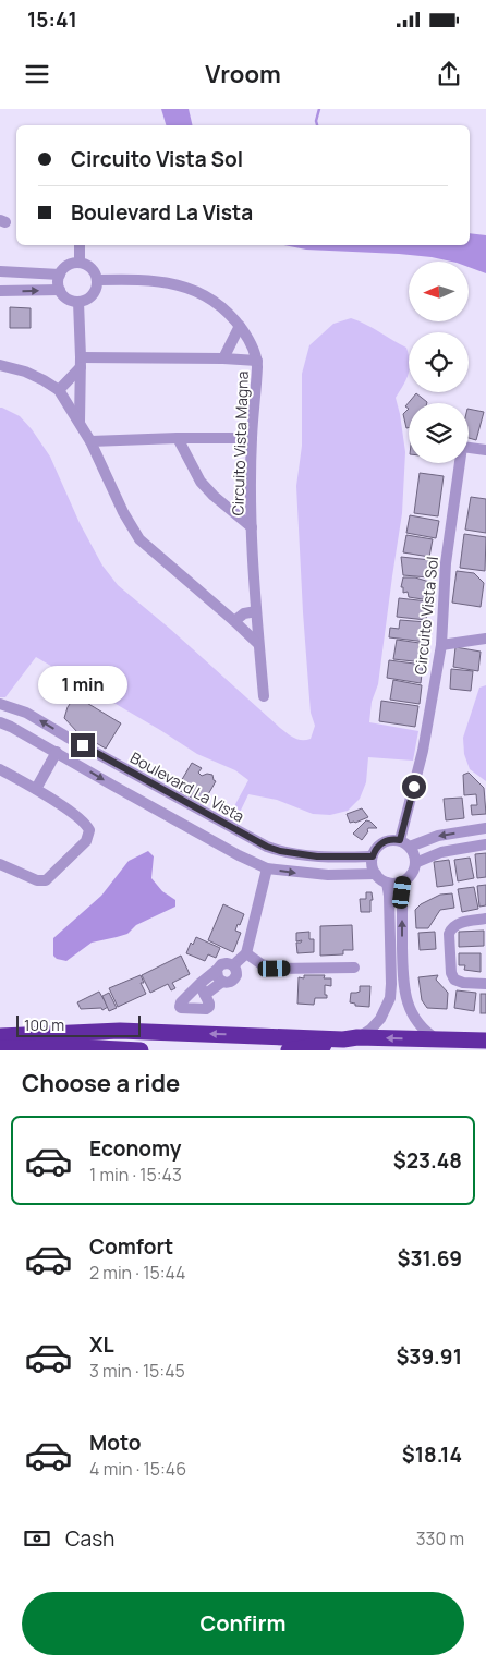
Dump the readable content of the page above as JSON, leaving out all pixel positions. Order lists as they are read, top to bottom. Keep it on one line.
{"streets":{"street":["Circuito Vista Magna","Circuito Vista Sol","Boulevard La Vista"]},"crossings":[["Circuito Vista Sol","Boulevard La Vista"]],"scale_bar":"100 m","north":"left","page":{"status":"15:41","header":"Vroom","banner":["Circuito Vista Sol","Boulevard La Vista"],"bubble":"1 min","scale":"100 m","heading":"Choose a ride","list":[{"name":"Economy","note":"1 min · 15:43","value":"$23.48"},{"name":"Comfort","note":"2 min · 15:44","value":"$31.69"},{"name":"XL","note":"3 min · 15:45","value":"$39.91"},{"name":"Moto","note":"4 min · 15:46","value":"$18.14"}],"pay":["Cash","330 m"],"buttons":"Confirm"}}
